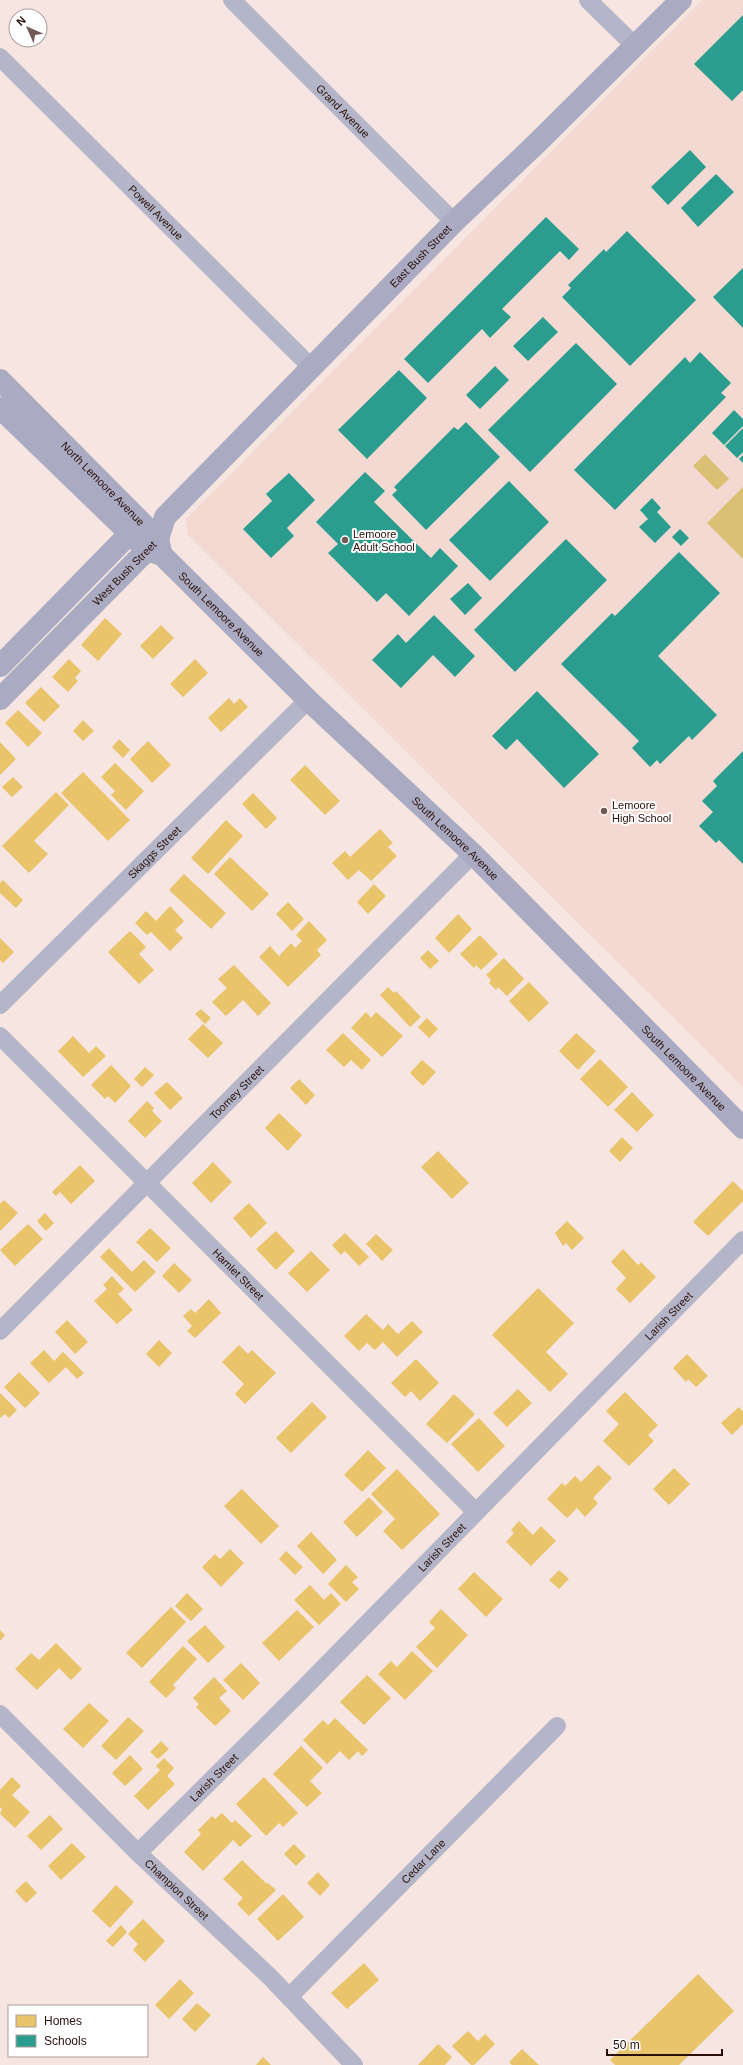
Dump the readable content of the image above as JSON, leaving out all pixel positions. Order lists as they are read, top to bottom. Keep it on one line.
{"streets":{"main road":["East Bush Street","North Lemoore Avenue","West Bush Street","South Lemoore Avenue"],"street":["Grand Avenue","Powell Avenue","Skaggs Street","Toomey Street","Hamlet Street","Larish Street","Cedar Lane","Champion Street"]},"crossings":[["Grand Avenue","East Bush Street"],["Powell Avenue","East Bush Street"],["East Bush Street","West Bush Street"],["North Lemoore Avenue","West Bush Street"],["North Lemoore Avenue","South Lemoore Avenue"],["West Bush Street","South Lemoore Avenue"],["South Lemoore Avenue","Skaggs Street"],["South Lemoore Avenue","Toomey Street"],["Toomey Street","Hamlet Street"],["Hamlet Street","Larish Street"],["Larish Street","Champion Street"],["Cedar Lane","Champion Street"]],"places":["Lemoore Adult School","Lemoore High School"],"legend":["Homes","Schools"],"scale_bar":"50 m","north":"top left"}
